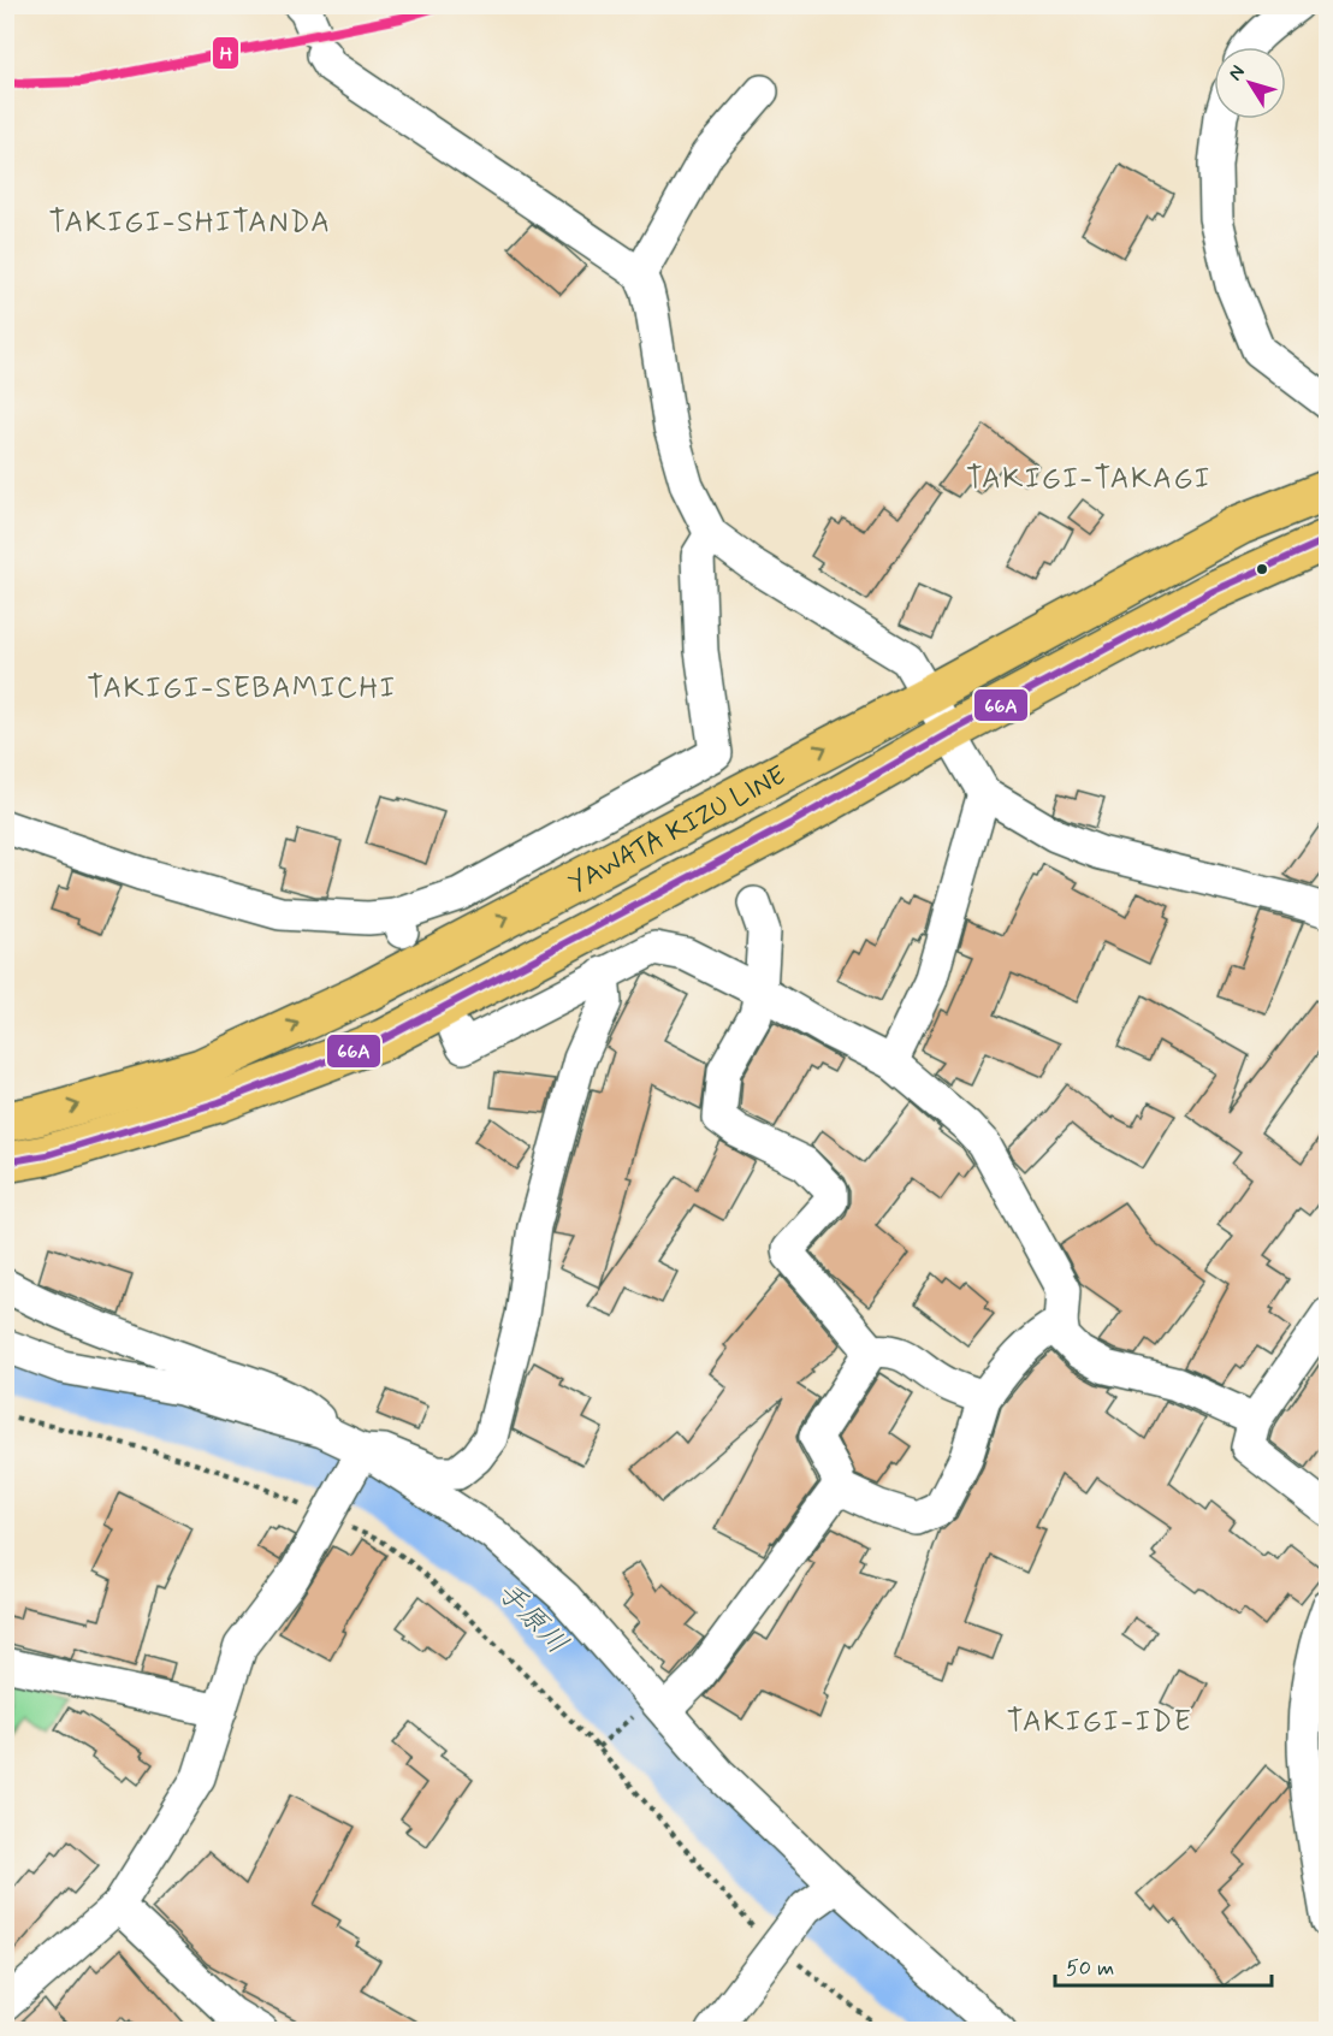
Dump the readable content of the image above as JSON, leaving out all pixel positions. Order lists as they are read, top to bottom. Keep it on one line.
{"streets":{"main road":["YAWATA KIZU LINE"]},"districts":["TAKIGI-SHITANDA","TAKIGI-TAKAGI","TAKIGI-SEBAMICHI","TAKIGI-IDE"],"water":["手原川"],"lines":["transit line H","transit line 66A"],"scale_bar":"50 m","north":"top left"}
